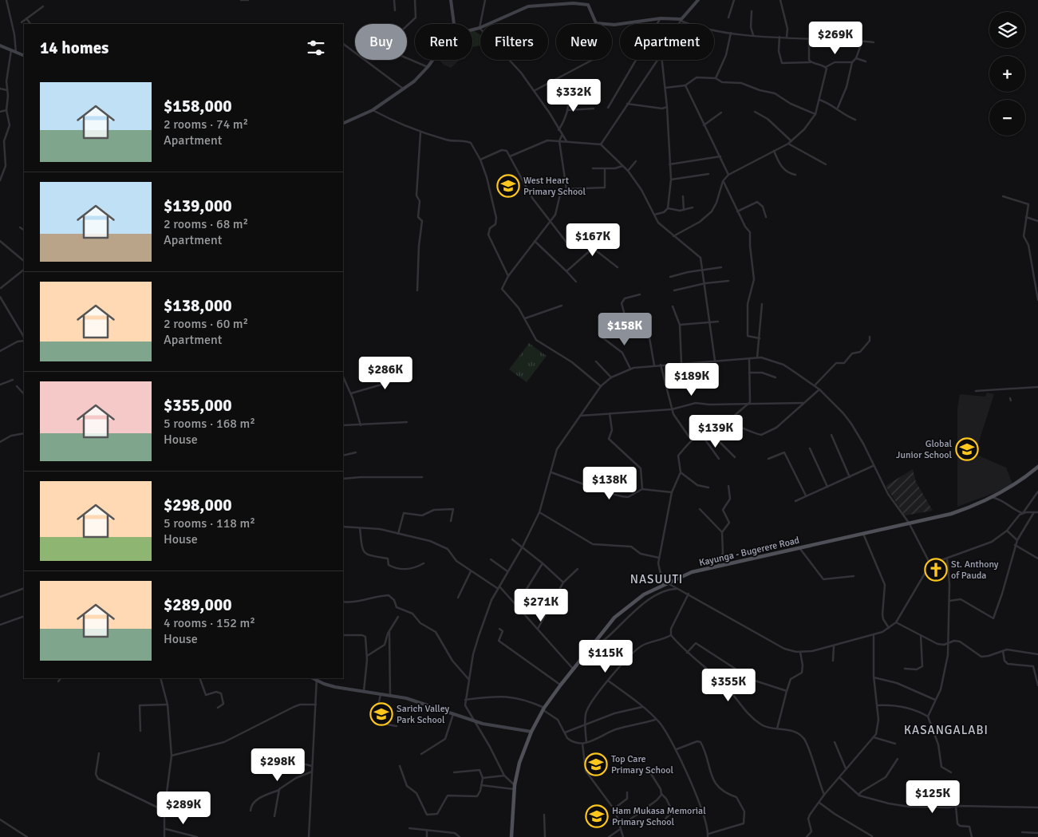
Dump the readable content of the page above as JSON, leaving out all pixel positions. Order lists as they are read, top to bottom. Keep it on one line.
{"streets":{"main road":["Kayunga - Bugerere Road"]},"districts":["NASUUTI","KASANGALABI"],"places":{"school or university":["West Heart Primary School","Global Junior School","Sarich Valley Park School","Top Care Primary School","Ham Mukasa Memorial Primary School"],"church":["St. Anthony of Pauda"]},"page":{"map_buttons":["+","−"],"price":["$269K","$332K","$167K","$158K","$286K","$189K","$139K","$138K","$271K","$115K","$355K","$298K","$125K","$289K"],"chip":["Buy","Rent","Filters","New","Apartment"],"heading":"14 homes","list":[{"name":"$158,000","note":"2 rooms · 74 m² · Apartment"},{"name":"$139,000","note":"2 rooms · 68 m² · Apartment"},{"name":"$138,000","note":"2 rooms · 60 m² · Apartment"},{"name":"$355,000","note":"5 rooms · 168 m² · House"},{"name":"$298,000","note":"5 rooms · 118 m² · House"},{"name":"$289,000","note":"4 rooms · 152 m² · House"}]}}
